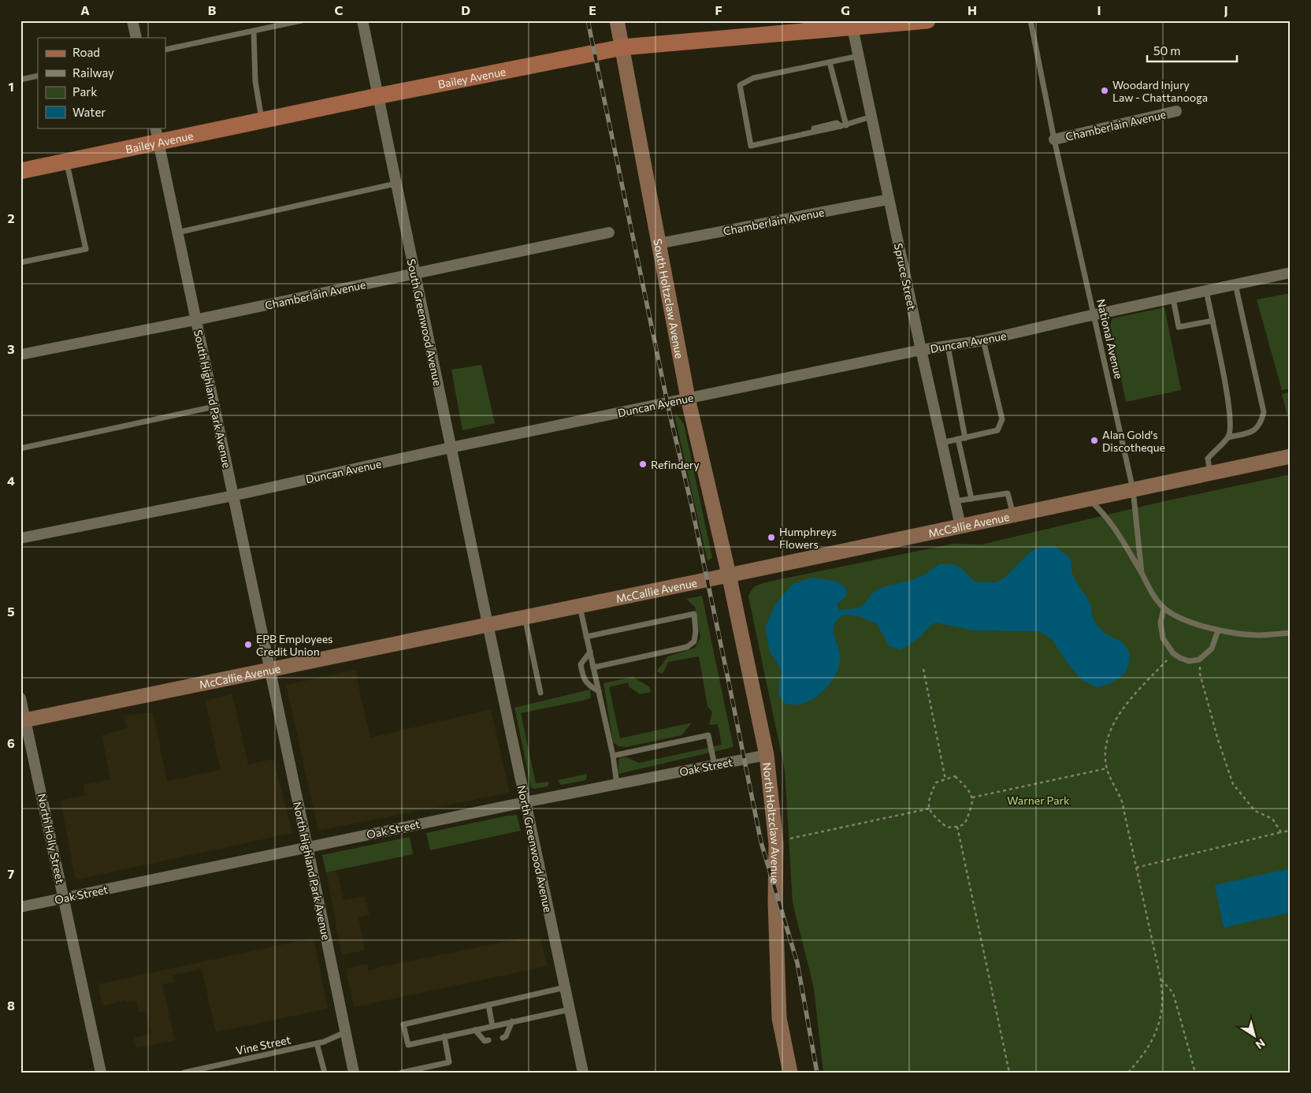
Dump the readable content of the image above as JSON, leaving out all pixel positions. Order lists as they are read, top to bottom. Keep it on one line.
{"streets":{"main road":["Bailey Avenue","South Holtzclaw Avenue","McCallie Avenue","North Holtzclaw Avenue"],"street":["Chamberlain Avenue","Spruce Street","South Greenwood Avenue","Duncan Avenue","South Highland Park Avenue","Oak Street","North Holly Street","North Greenwood Avenue","North Highland Park Avenue"],"lane":["National Avenue","Vine Street"]},"crossings":[["Bailey Avenue","Spruce Street"],["Bailey Avenue","South Holtzclaw Avenue"],["Bailey Avenue","South Greenwood Avenue"],["Bailey Avenue","South Highland Park Avenue"],["Chamberlain Avenue","Spruce Street"],["Chamberlain Avenue","South Holtzclaw Avenue"],["Chamberlain Avenue","South Greenwood Avenue"],["Chamberlain Avenue","National Avenue"],["Chamberlain Avenue","South Highland Park Avenue"],["Spruce Street","Duncan Avenue"],["Spruce Street","McCallie Avenue"],["South Holtzclaw Avenue","Duncan Avenue"],["South Holtzclaw Avenue","McCallie Avenue"],["South Holtzclaw Avenue","North Holtzclaw Avenue"],["South Greenwood Avenue","Duncan Avenue"],["South Greenwood Avenue","McCallie Avenue"],["South Greenwood Avenue","North Greenwood Avenue"],["National Avenue","Duncan Avenue"],["National Avenue","McCallie Avenue"],["Duncan Avenue","South Highland Park Avenue"],["South Highland Park Avenue","McCallie Avenue"],["South Highland Park Avenue","North Highland Park Avenue"],["McCallie Avenue","North Holtzclaw Avenue"],["McCallie Avenue","North Holly Street"],["McCallie Avenue","North Greenwood Avenue"],["McCallie Avenue","North Highland Park Avenue"],["Oak Street","North Holtzclaw Avenue"],["Oak Street","North Holly Street"],["Oak Street","North Greenwood Avenue"],["Oak Street","North Highland Park Avenue"],["North Highland Park Avenue","Vine Street"]],"parks":["Warner Park"],"places":["Woodard Injury Law - Chattanooga","Alan Gold's Discotheque","Refindery","Humphreys Flowers","EPB Employees Credit Union"],"legend":["Road","Railway","Park","Water"],"scale_bar":"50 m","north":"bottom right","grid":{"columns":["A","B","C","D","E","F","G","H","I","J"],"rows":["1","2","3","4","5","6","7","8"]}}
